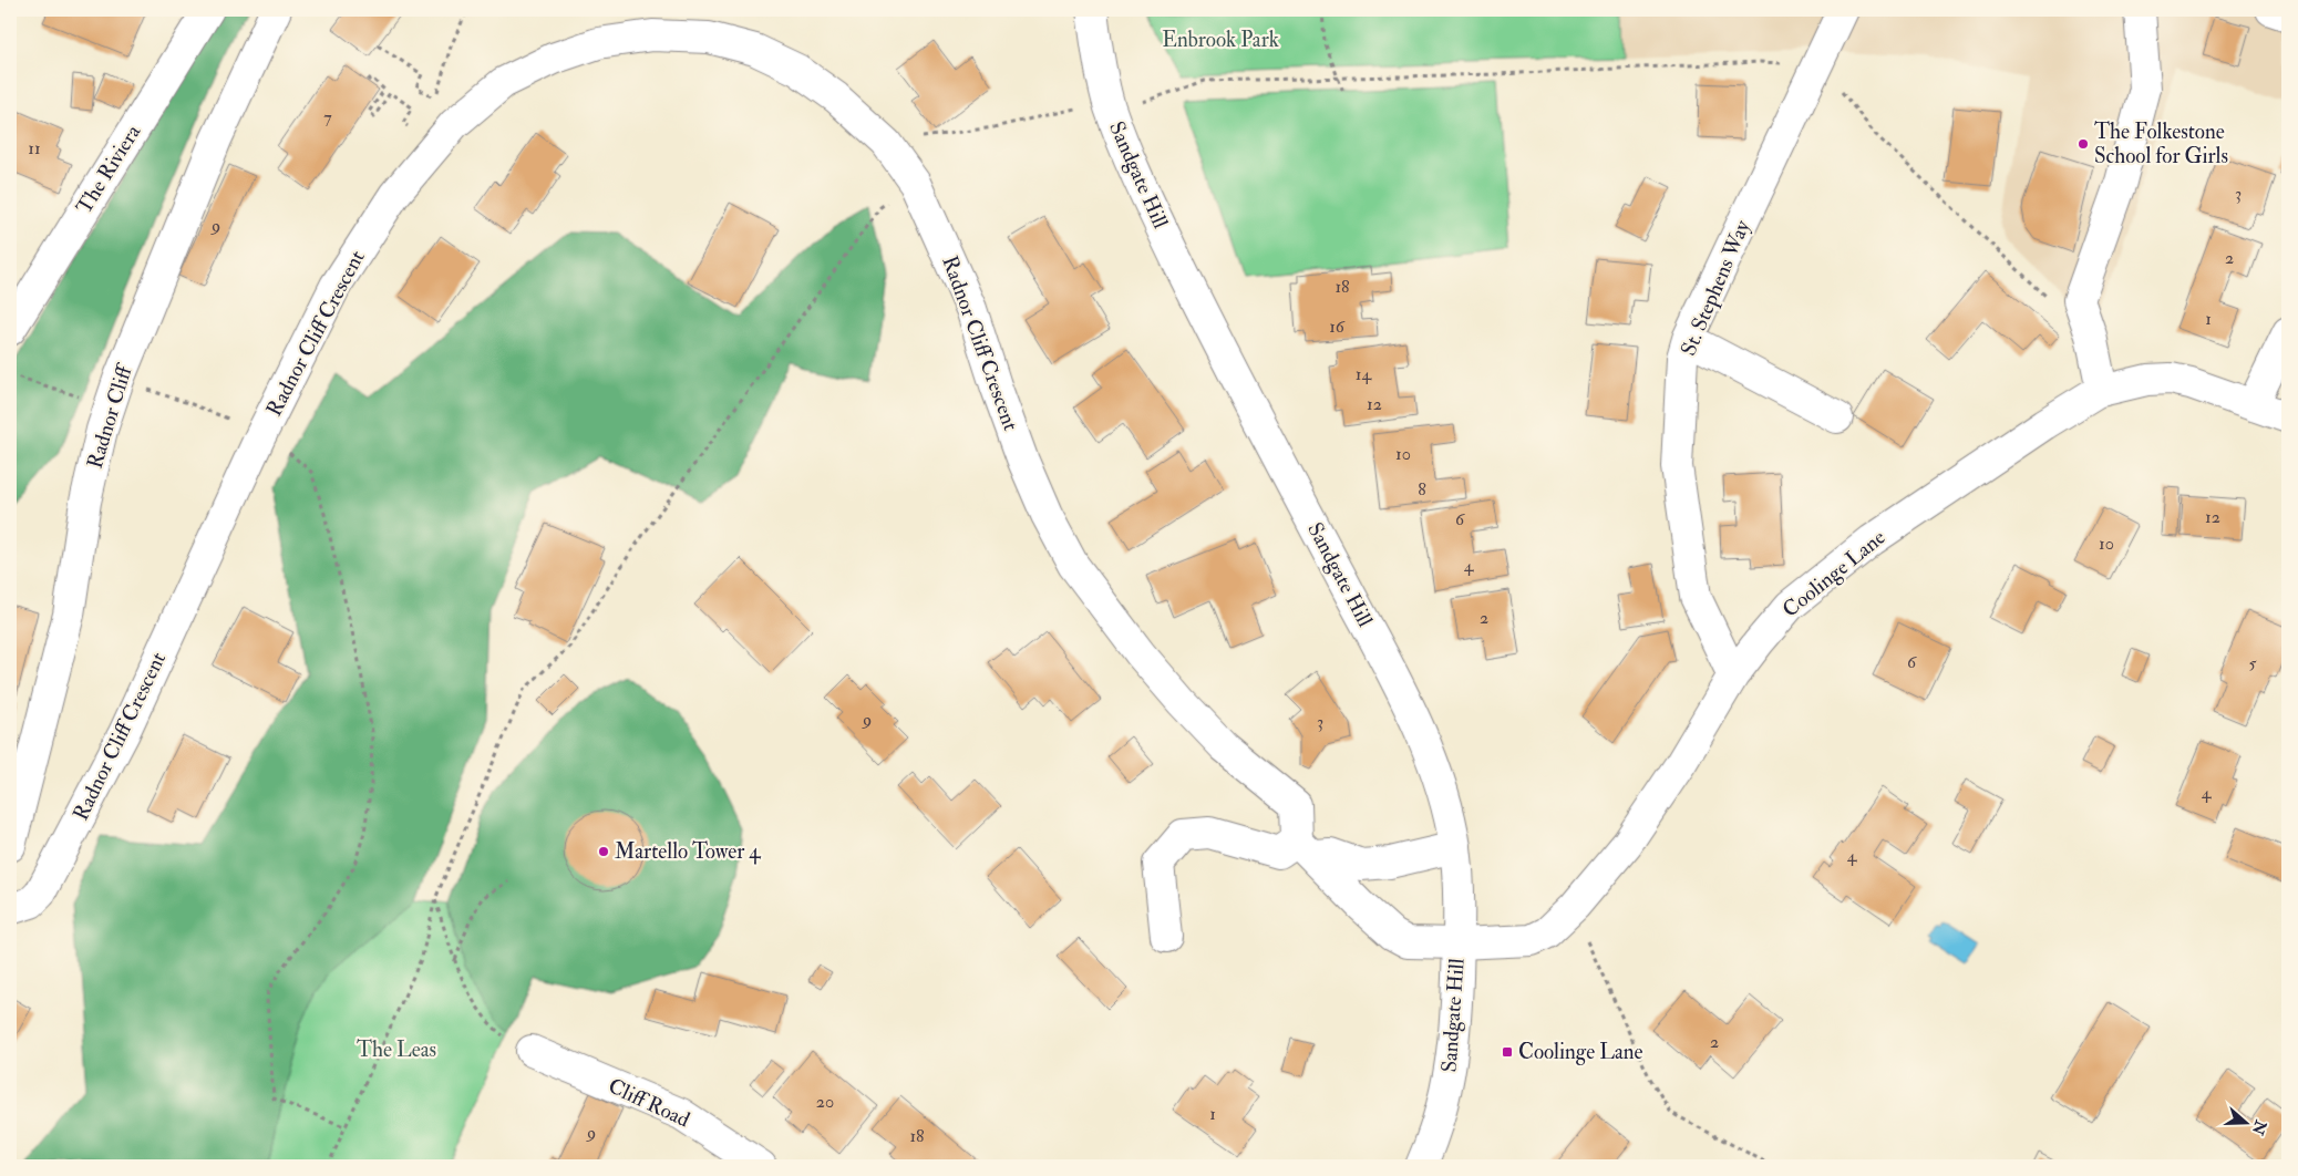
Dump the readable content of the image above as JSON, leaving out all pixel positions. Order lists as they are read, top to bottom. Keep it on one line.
{"streets":{"main road":["The Riviera","Sandgate Hill","St. Stephens Way","Radnor Cliff Crescent","Radnor Cliff","Coolinge Lane","Cliff Road"]},"crossings":[["Sandgate Hill","Coolinge Lane"],["St. Stephens Way","Coolinge Lane"]],"parks":["Enbrook Park","The Leas"],"places":{"other":["The Folkestone School for Girls","Martello Tower 4"],"transit":["Coolinge Lane"]},"house_numbers":["7","11","3","9","2","18","1","16","14","12","10","8","12","6","10","4","2","6","5","9","3","4","4","2","20","1","9","18"],"north":"right"}
